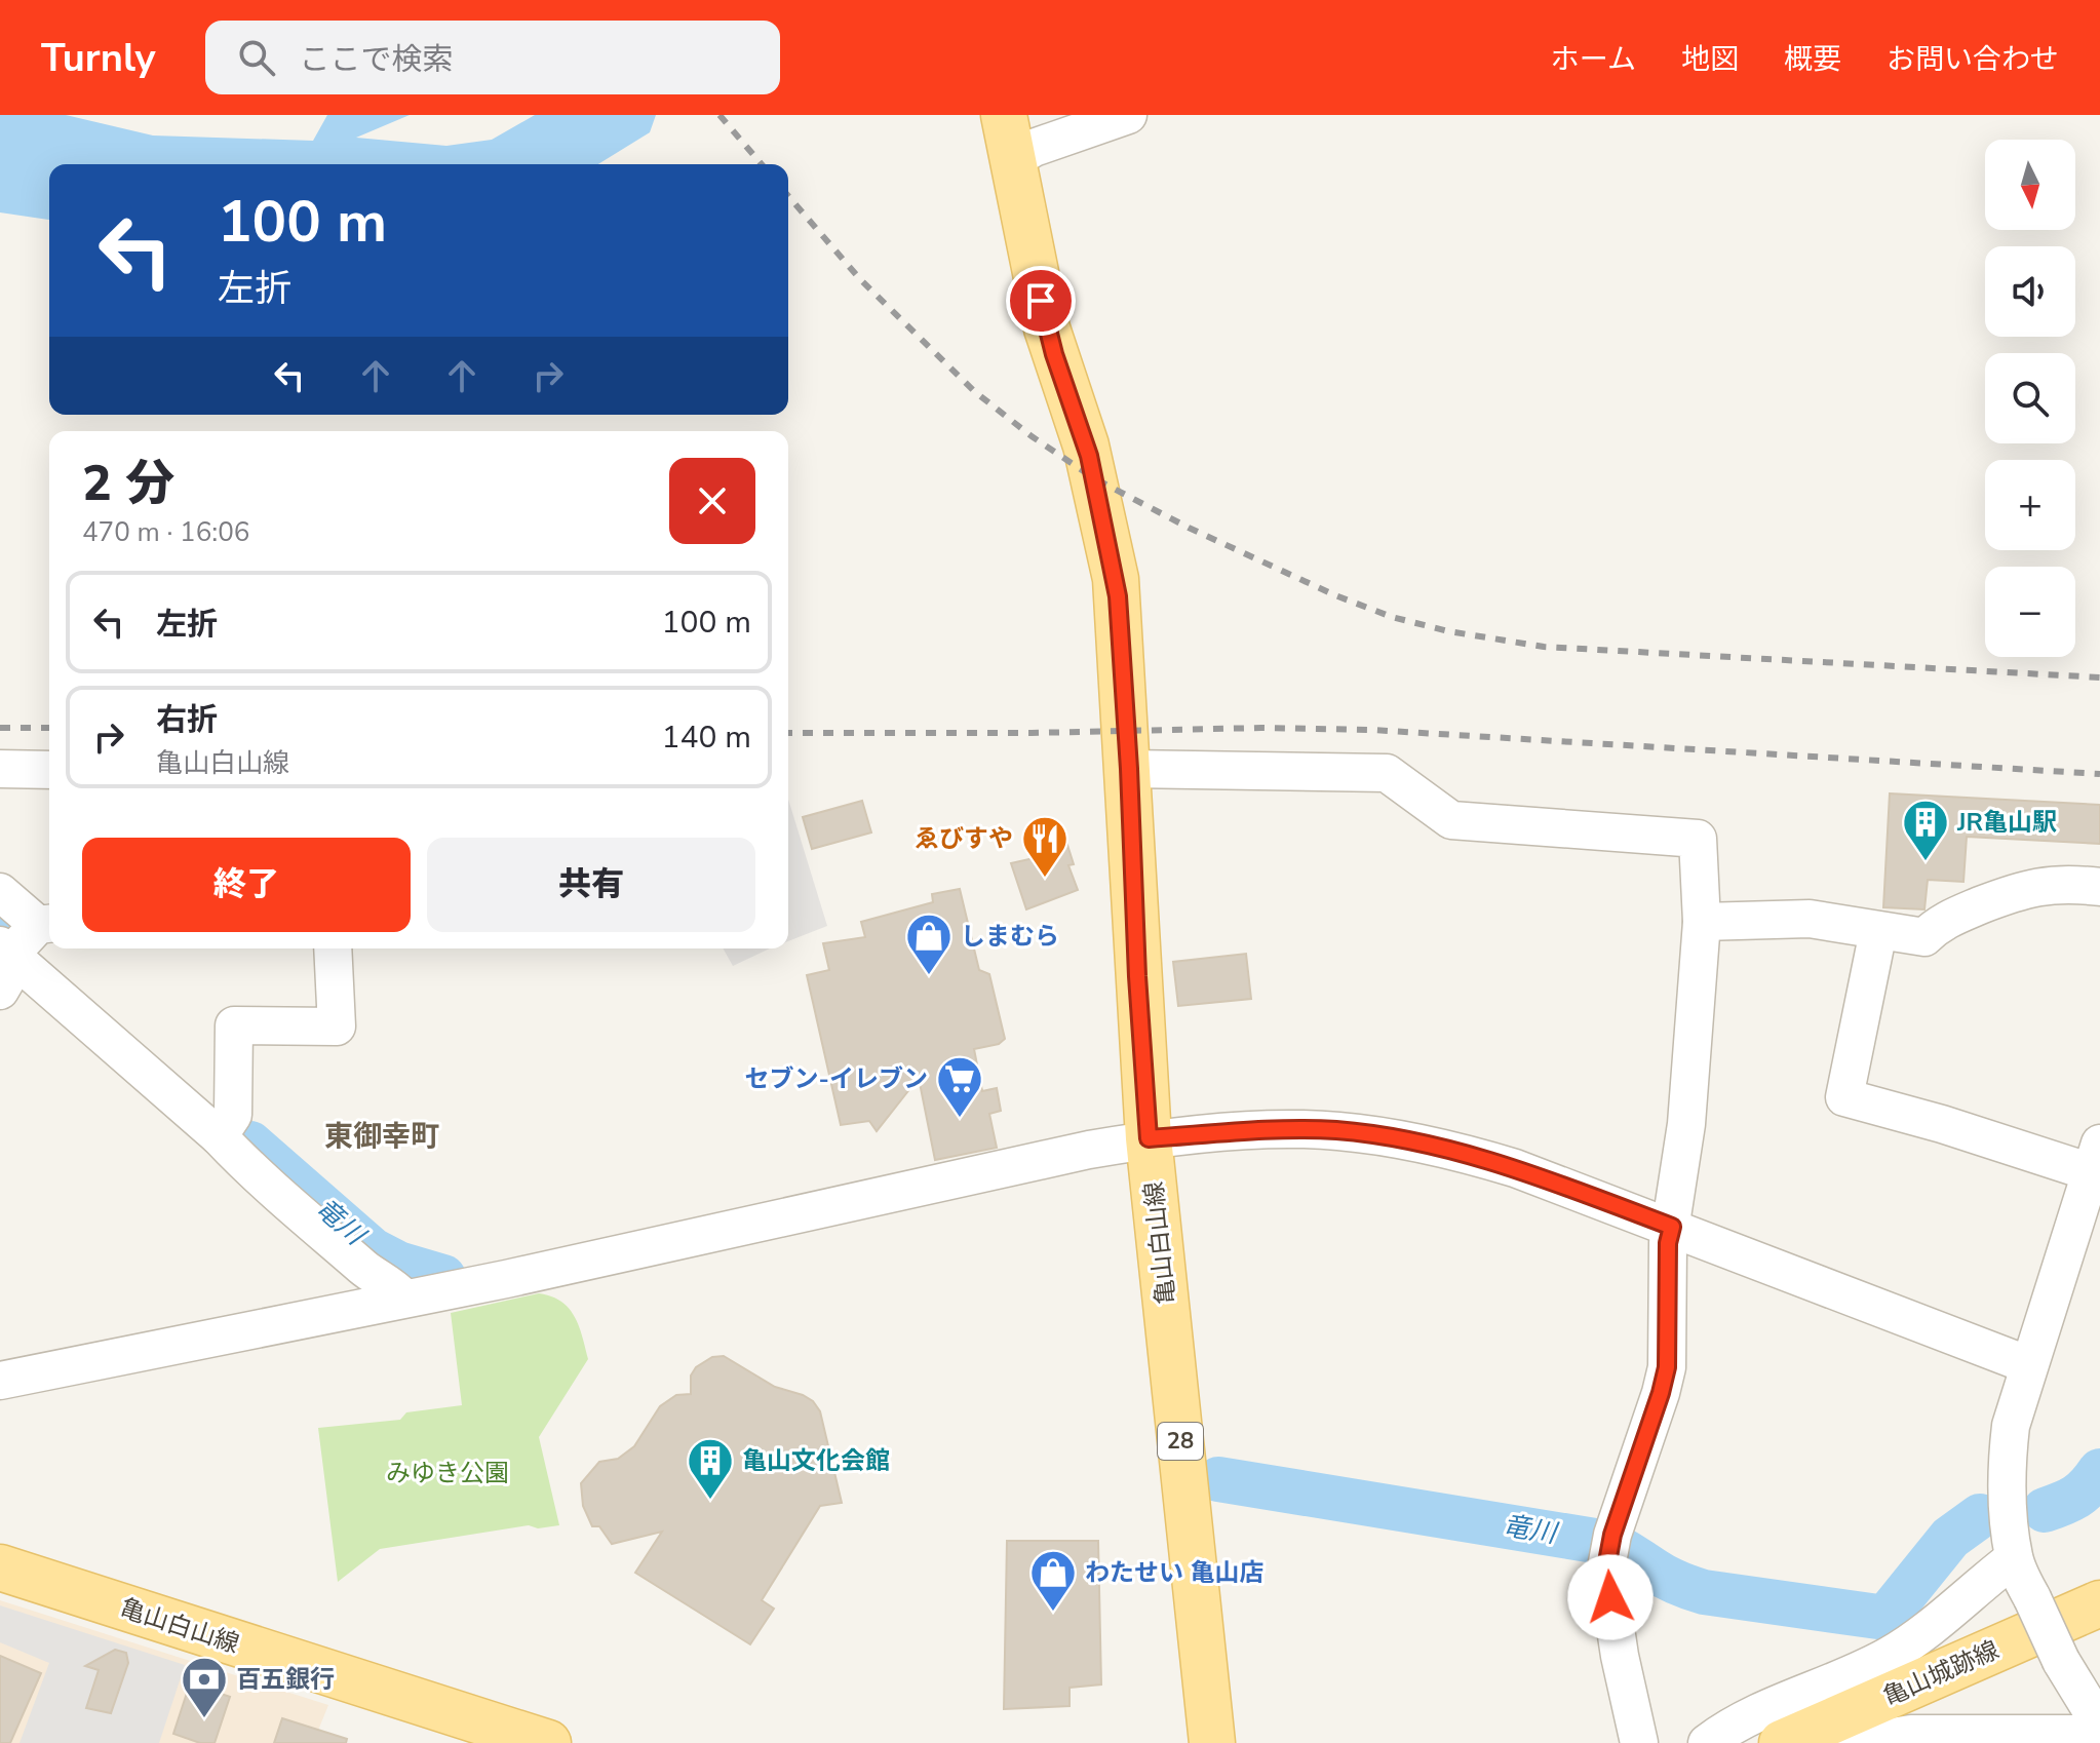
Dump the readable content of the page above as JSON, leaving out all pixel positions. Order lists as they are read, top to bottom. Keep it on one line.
{"streets":{"main road":["亀山白山線","28","亀山城跡線"]},"districts":["東御幸町"],"water":["竜川"],"parks":["みゆき公園"],"places":{"building":["JR亀山駅","亀山文化会館"],"restaurant":["ゑびすや"],"shop":["しまむら","わたせい 亀山店"],"supermarket":["セブン-イレブン"],"bank":["百五銀行"]},"north":"bottom","page":{"header":"Turnly","search":"ここで検索","nav":["ホーム","地図","概要","お問い合わせ"],"map_buttons":["+","−"],"turn":["100 m","左折"],"heading":["2 分","470 m · 16:06"],"list":[{"name":"左折","value":"100 m"},{"name":"右折","note":"亀山白山線","value":"140 m"}],"buttons":["終了","共有"]}}
